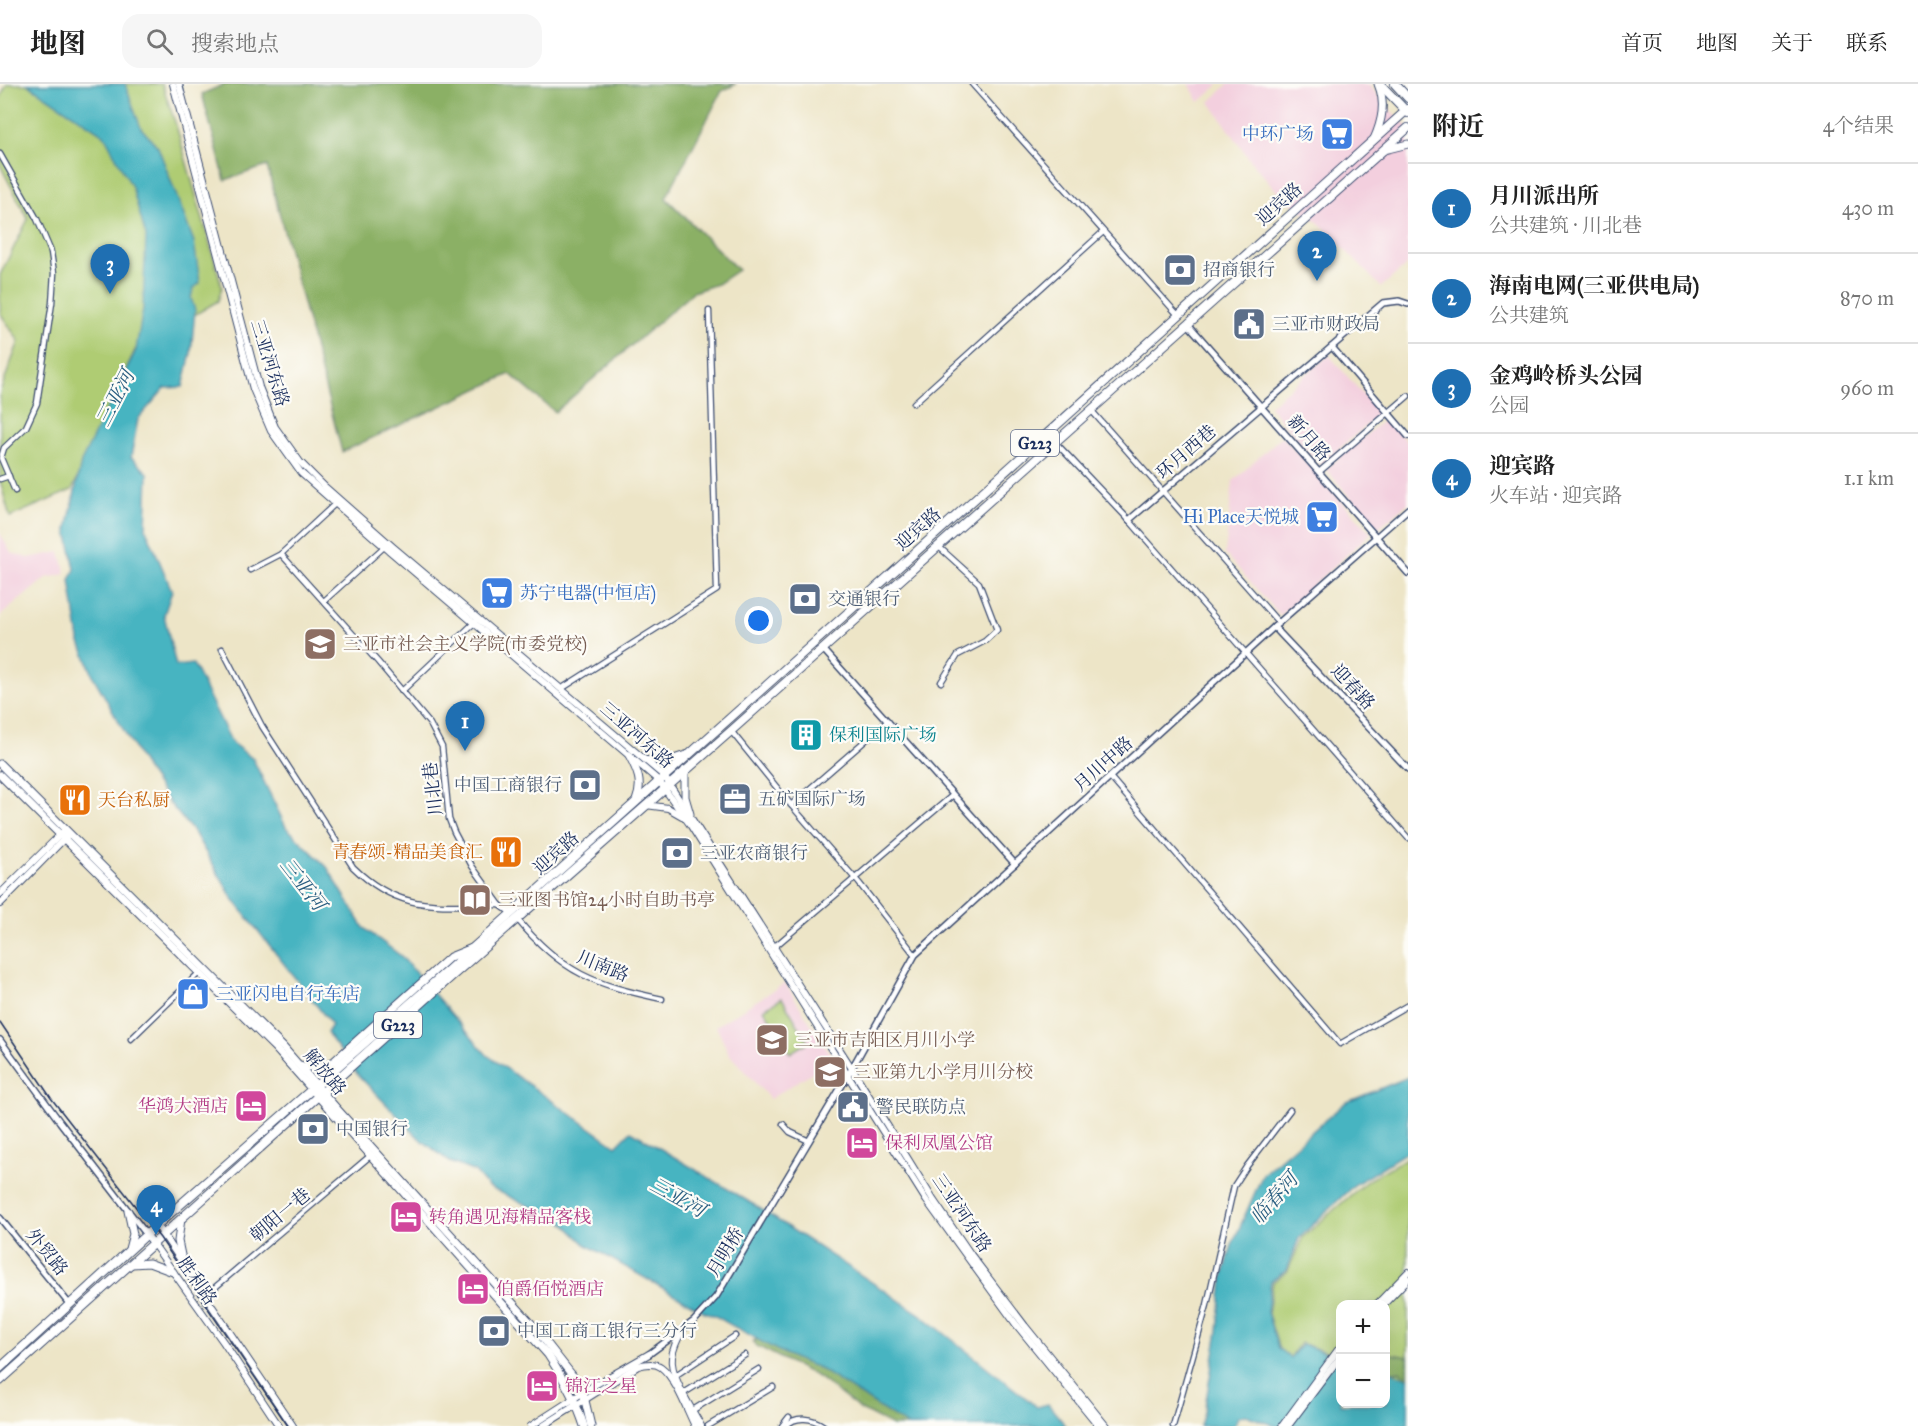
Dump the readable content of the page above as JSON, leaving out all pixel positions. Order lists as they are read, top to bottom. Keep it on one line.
{"streets":{"highway":["迎宾路","G223"],"main road":["三亚河东路","解放路","胜利路"],"street":["新月路","环月西巷","迎春路","月川中路","川北巷","川南路","朝阳一巷","外贸路","月明桥"]},"crossings":[["迎宾路","三亚河东路"],["迎宾路","新月路"],["迎宾路","G223"],["迎宾路","川北巷"],["迎宾路","川南路"],["三亚河东路","月川中路"],["新月路","环月西巷"],["新月路","月川中路"],["G223","解放路"],["G223","外贸路"],["G223","胜利路"],["迎春路","月川中路"],["月川中路","月明桥"],["川北巷","川南路"],["解放路","朝阳一巷"],["朝阳一巷","胜利路"]],"water":["三亚河","临春河"],"places":{"supermarket":["中环广场","Hi Place天悦城","苏宁电器(中恒店)"],"bank":["招商银行","交通银行","中国工商银行","三亚农商银行","中国银行","中国工商工银行三分行"],"public building":["三亚市财政局","警民联防点"],"school or university":["三亚市社会主义学院(市委党校)","三亚市吉阳区月川小学","三亚第九小学月川分校"],"building":["保利国际广场"],"office":["五矿国际广场"],"restaurant":["天台私厨","青春颂-精品美食汇"],"library":["三亚图书馆24小时自助书亭"],"shop":["三亚闪电自行车店"],"hotel":["华鸿大酒店","保利凤凰公馆","转角遇见海精品客栈","伯爵佰悦酒店","锦江之星"]},"page":{"header":"地图","search":"搜索地点","nav":["首页","地图","关于","联系"],"heading":["附近","4个结果"],"list":[{"mark":"1","name":"月川派出所","note":"公共建筑 · 川北巷","value":"430 m"},{"mark":"2","name":"海南电网(三亚供电局)","note":"公共建筑","value":"870 m"},{"mark":"3","name":"金鸡岭桥头公园","note":"公园","value":"960 m"},{"mark":"4","name":"迎宾路","note":"火车站 · 迎宾路","value":"1.1 km"}],"pins":["2","3","1","4"],"map_buttons":["+","−"]}}
